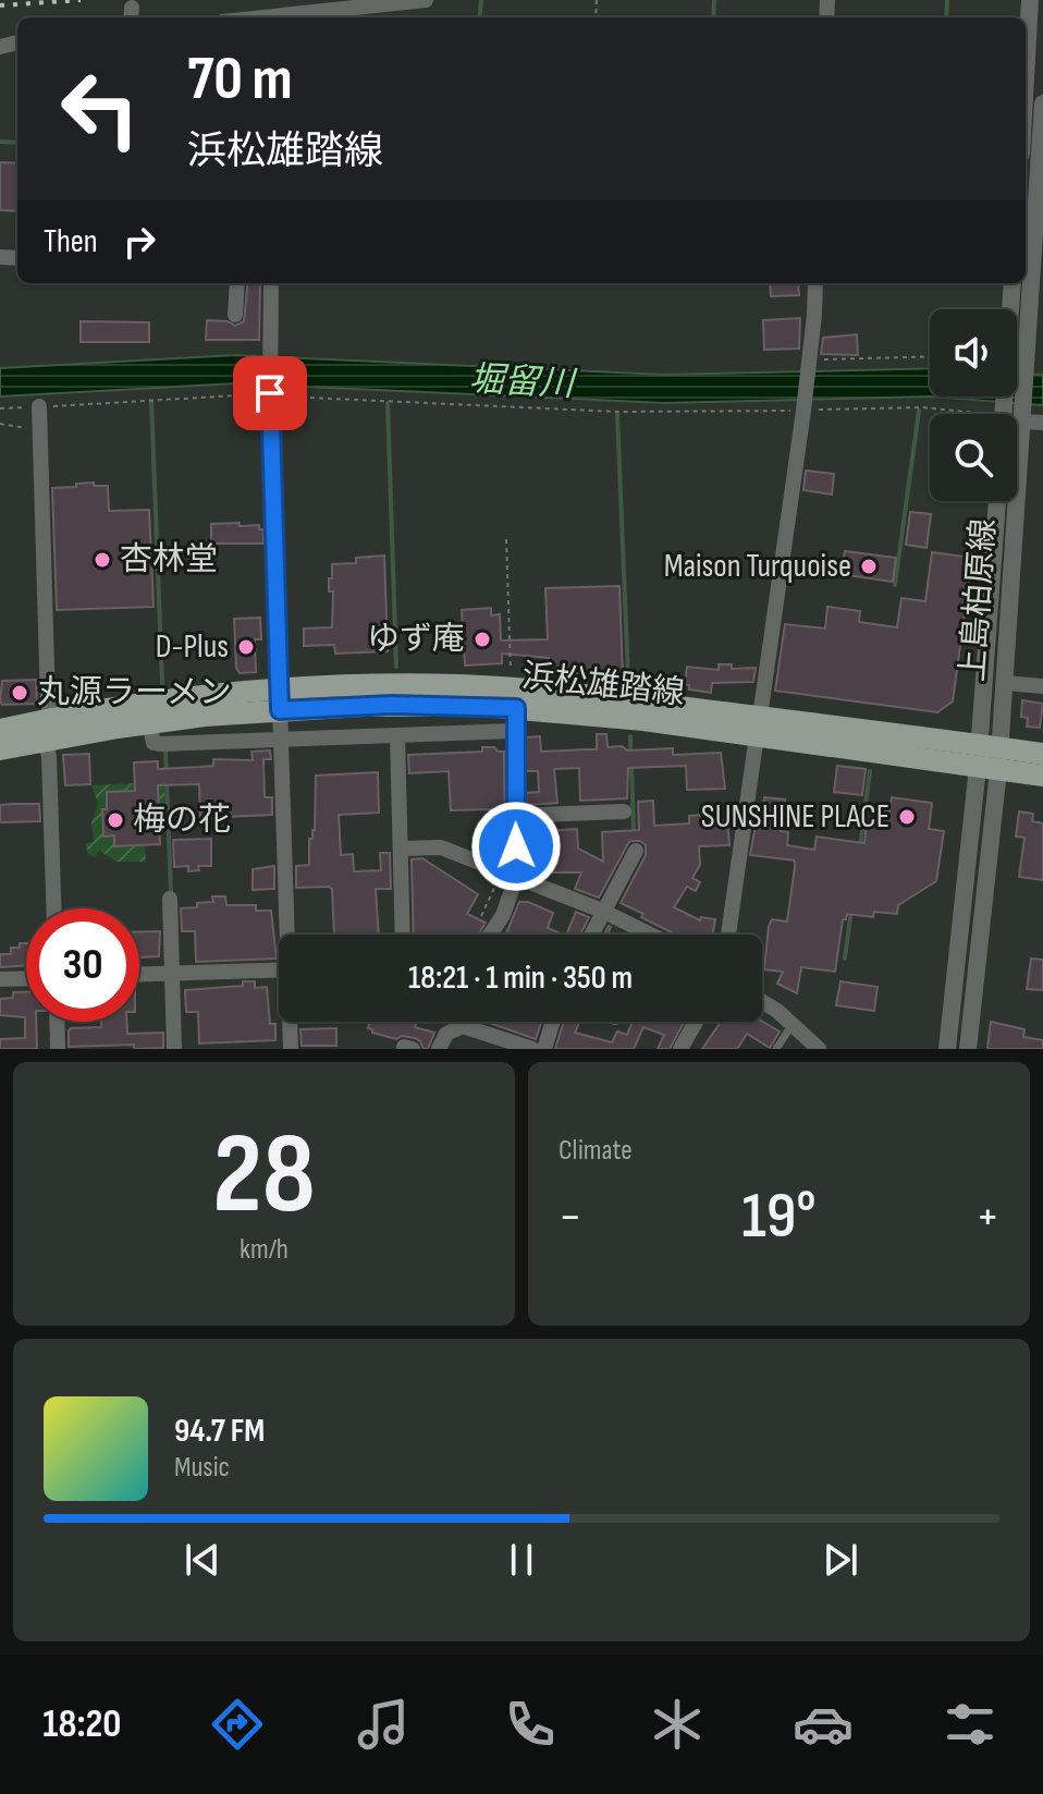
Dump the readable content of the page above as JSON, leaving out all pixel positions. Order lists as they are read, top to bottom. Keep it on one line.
{"streets":{"main road":["浜松雄踏線"],"street":["上島柏原線"]},"crossings":[["上島柏原線","浜松雄踏線"]],"water":["堀留川"],"places":["杏林堂","Maison Turquoise","ゆず庵","D-Plus","丸源ラーメン","SUNSHINE PLACE","梅の花"],"page":{"turn":["70 m","浜松雄踏線"],"then":"Then","limit":"30","trip":"18:21 · 1 min · 350 m","tile":[["28","km/h"],"Climate"],"heat":["−","19°","+"],"song":["94.7 FM","Music"],"tabs":"18:20"}}
